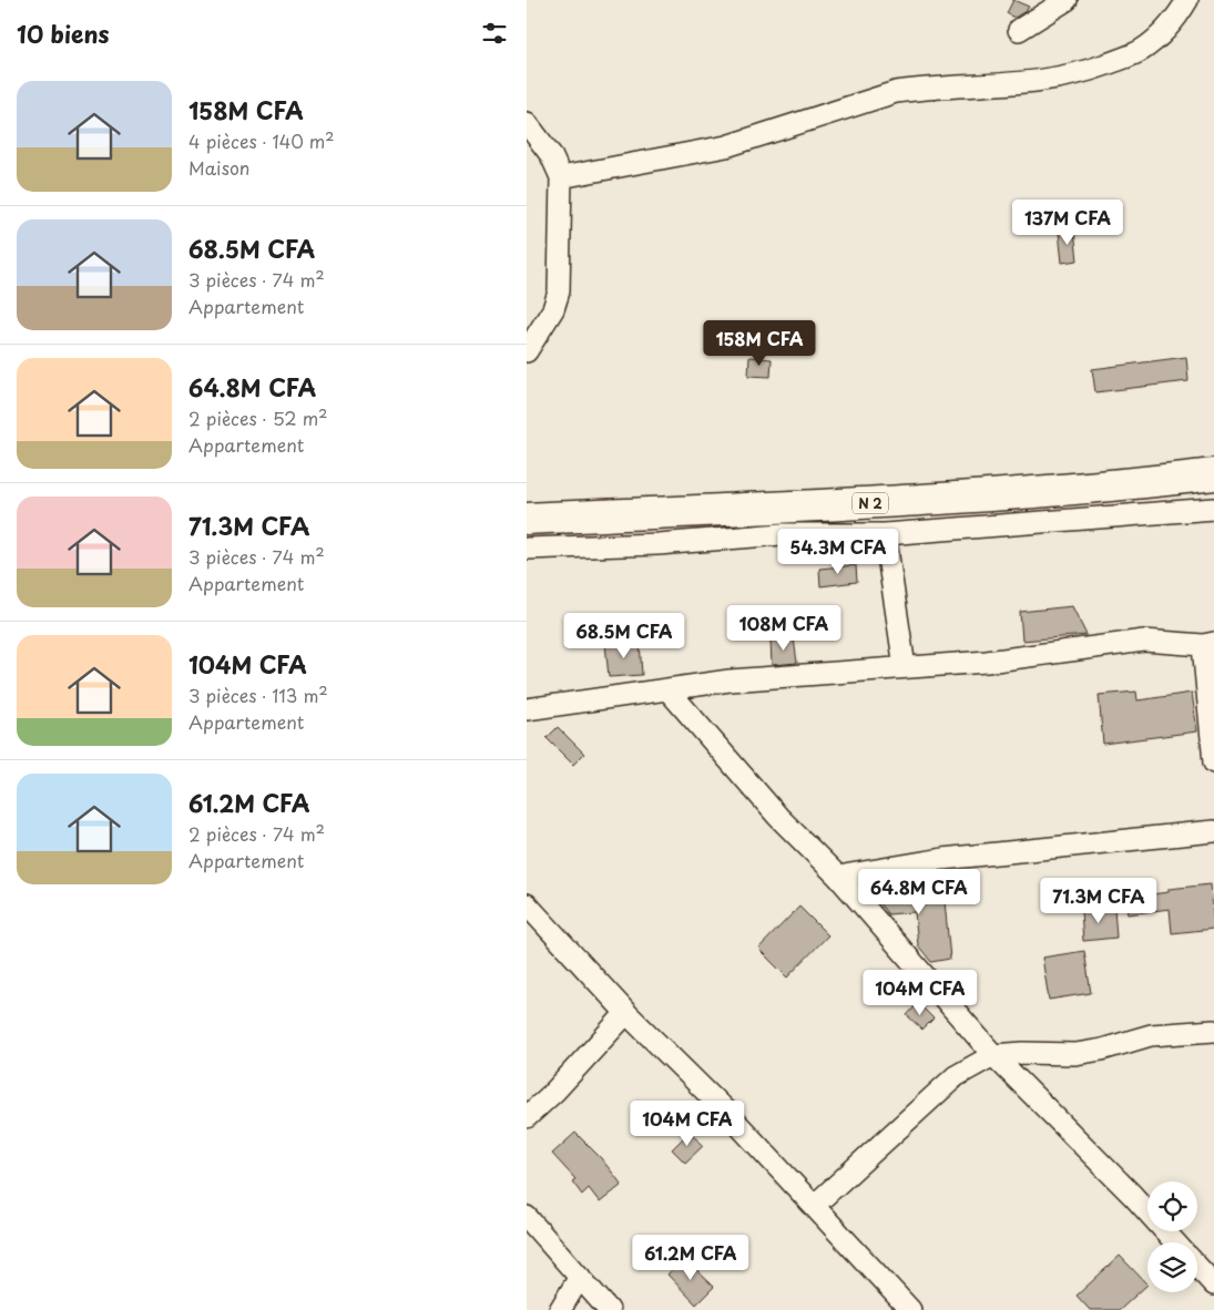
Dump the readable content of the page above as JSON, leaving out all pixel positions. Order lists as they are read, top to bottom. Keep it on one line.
{"streets":{"main road":["N 2"]},"page":{"heading":"10 biens","list":[{"name":"158M CFA","note":"4 pièces · 140 m² · Maison"},{"name":"68.5M CFA","note":"3 pièces · 74 m² · Appartement"},{"name":"64.8M CFA","note":"2 pièces · 52 m² · Appartement"},{"name":"71.3M CFA","note":"3 pièces · 74 m² · Appartement"},{"name":"104M CFA","note":"3 pièces · 113 m² · Appartement"},{"name":"61.2M CFA","note":"2 pièces · 74 m² · Appartement"}],"price":["137M CFA","158M CFA","54.3M CFA","108M CFA","68.5M CFA","64.8M CFA","71.3M CFA","104M CFA","104M CFA","61.2M CFA"]}}
